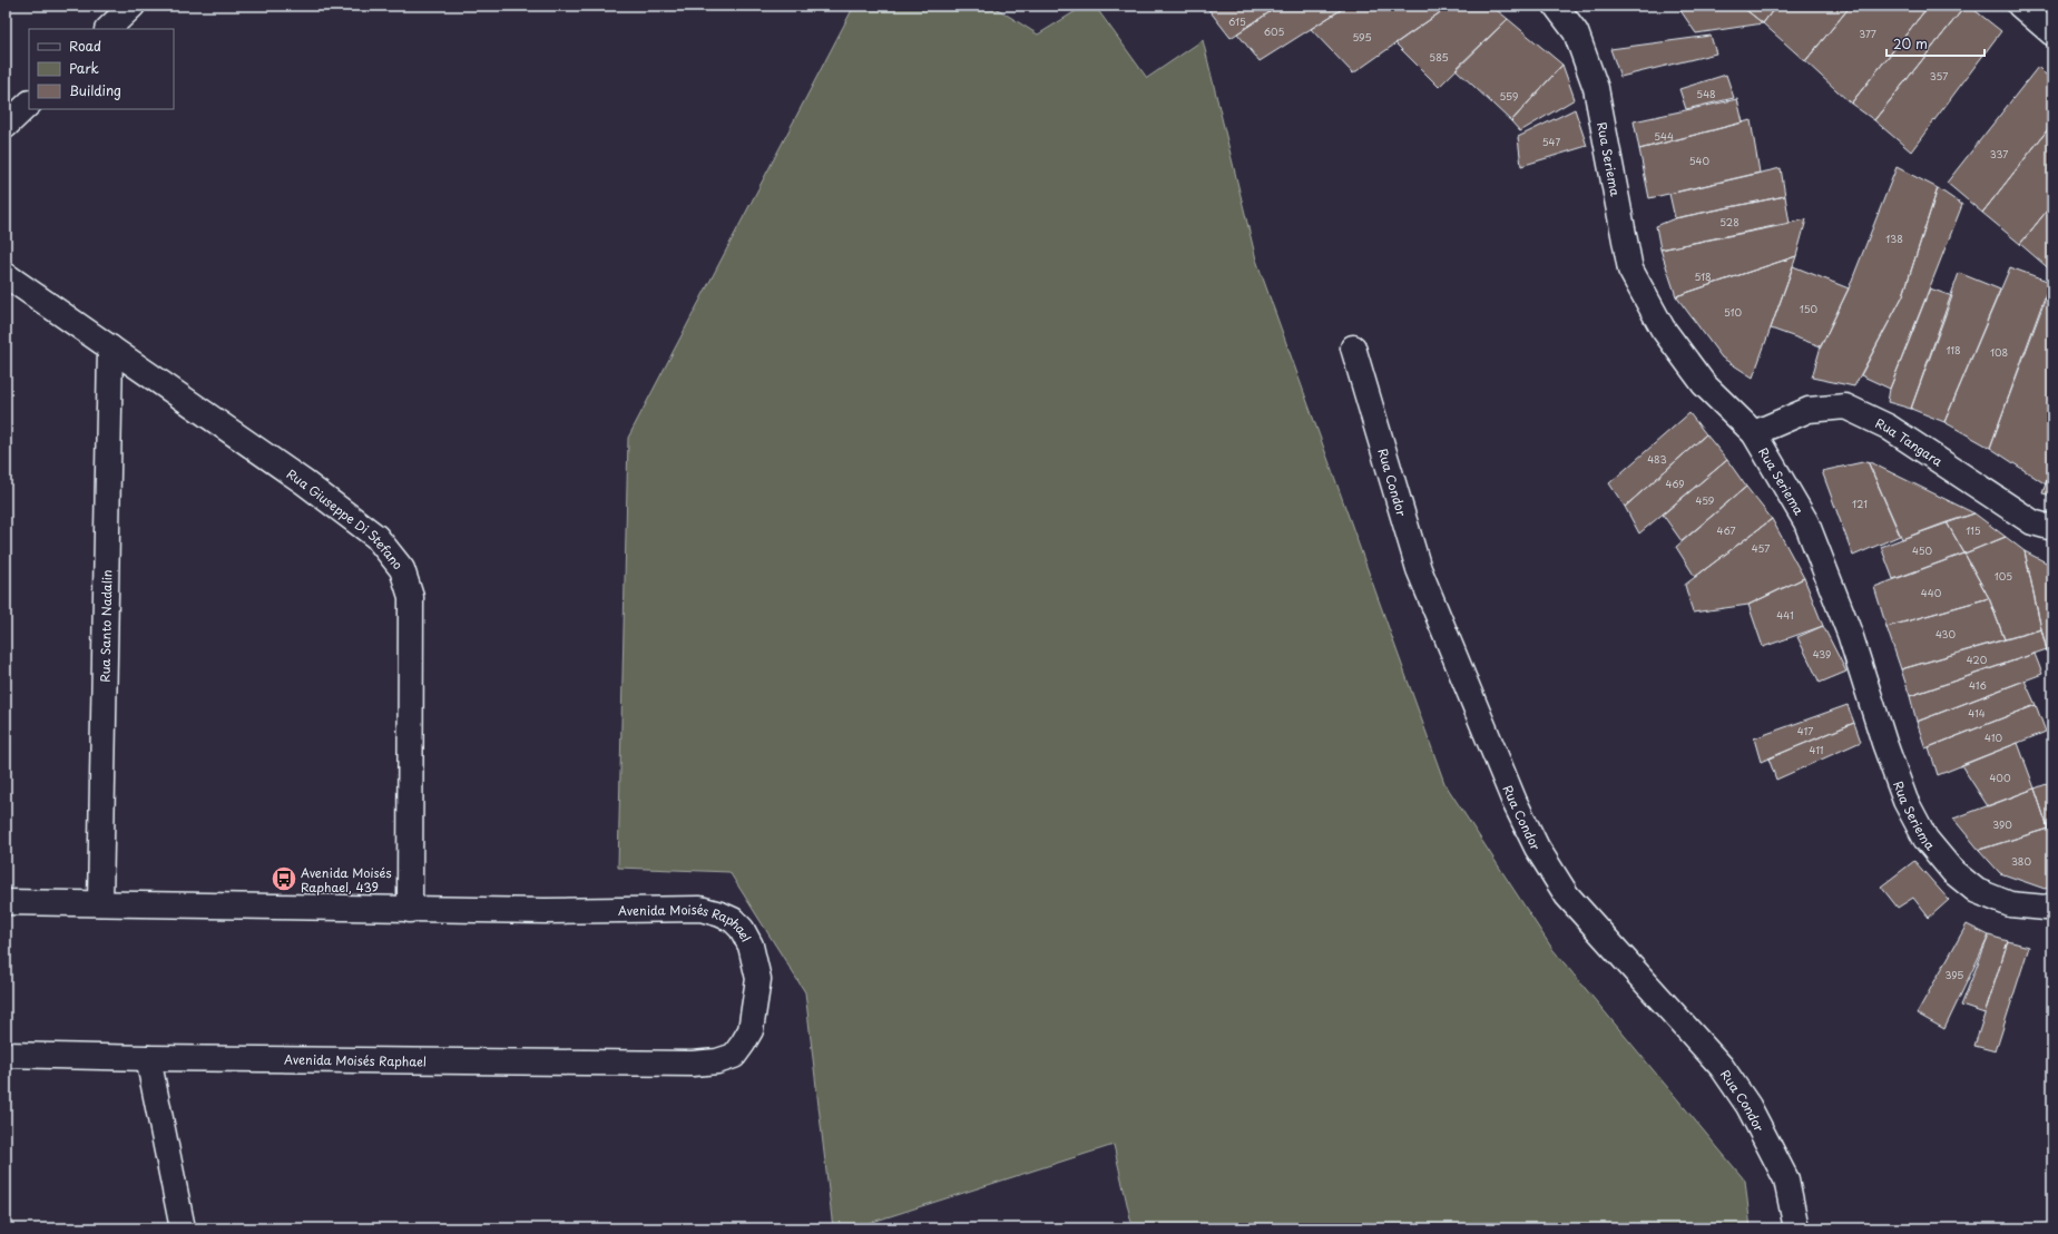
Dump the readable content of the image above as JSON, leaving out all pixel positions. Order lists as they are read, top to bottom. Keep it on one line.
{"streets":{"street":["Rua Seriema","Rua Tangara","Rua Condor","Rua Giuseppe Di Stefano","Rua Santo Nadalin","Avenida Moisés Raphael"]},"crossings":[["Rua Seriema","Rua Tangara"],["Rua Giuseppe Di Stefano","Rua Santo Nadalin"],["Rua Giuseppe Di Stefano","Avenida Moisés Raphael"],["Rua Santo Nadalin","Avenida Moisés Raphael"]],"places":{"bus stop":["Avenida Moisés Raphael, 439"]},"house_numbers":["615","605","377","595","585","357","548","559","544","547","337","540","528","138","518","150","510","118","108","483","469","459","121","467","115","457","450","105","440","441","430","439","420","416","414","417","410","411","400","390","380","395"],"legend":["Road","Park","Building"],"scale_bar":"20 m"}
